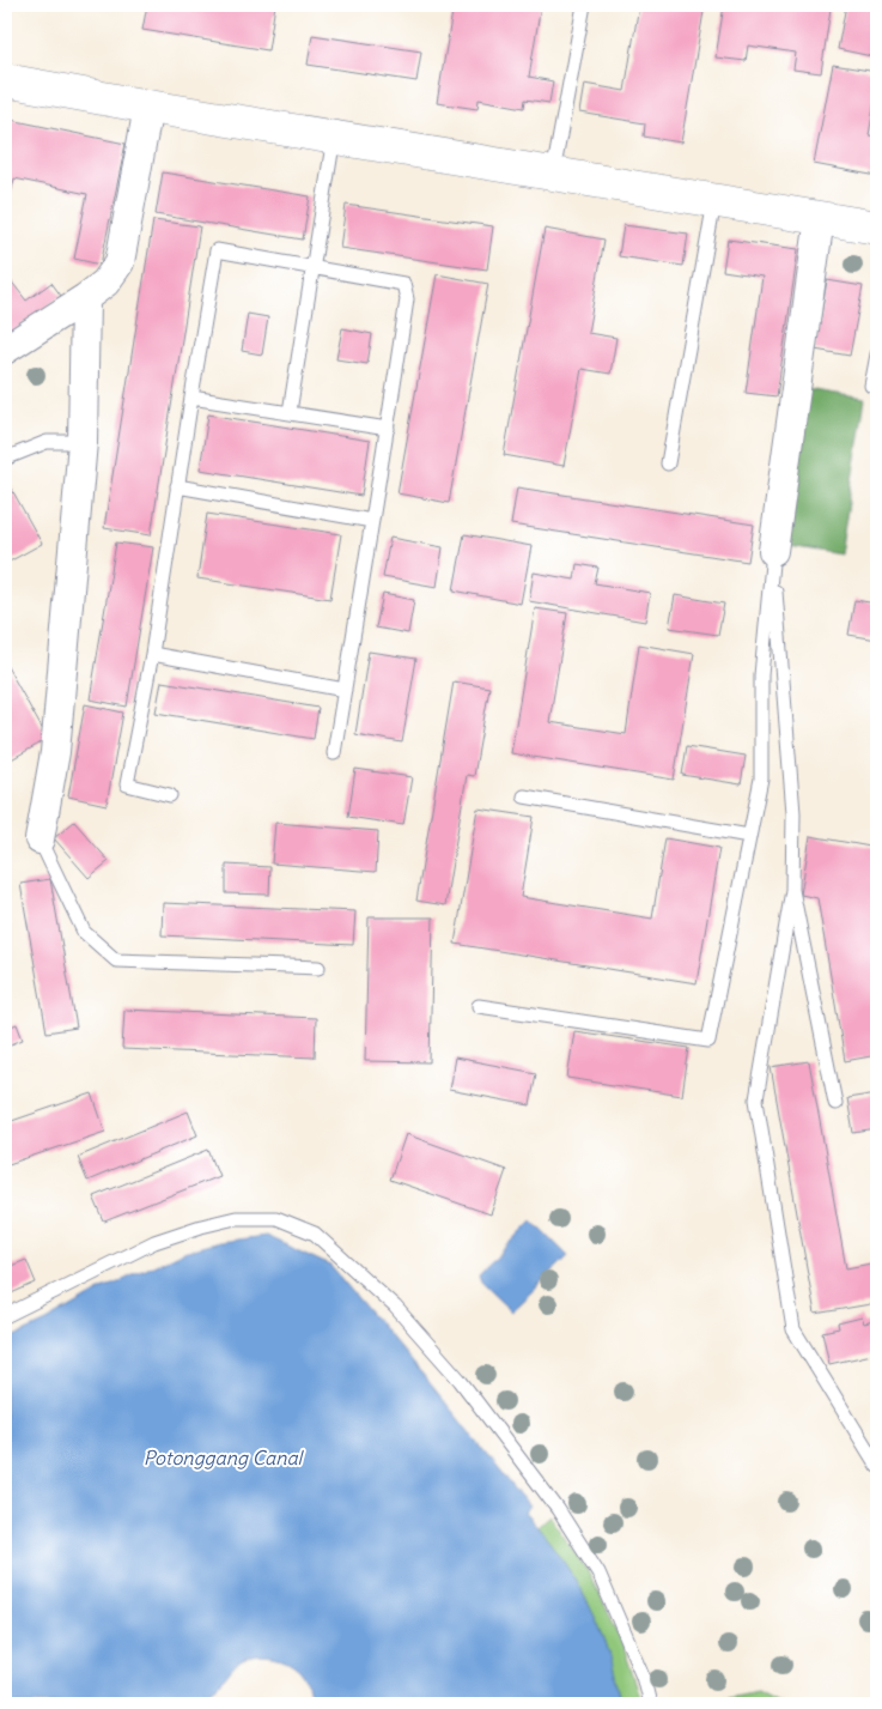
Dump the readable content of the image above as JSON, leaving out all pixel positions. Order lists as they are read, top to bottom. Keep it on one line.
{"water":["Potonggang Canal"]}
